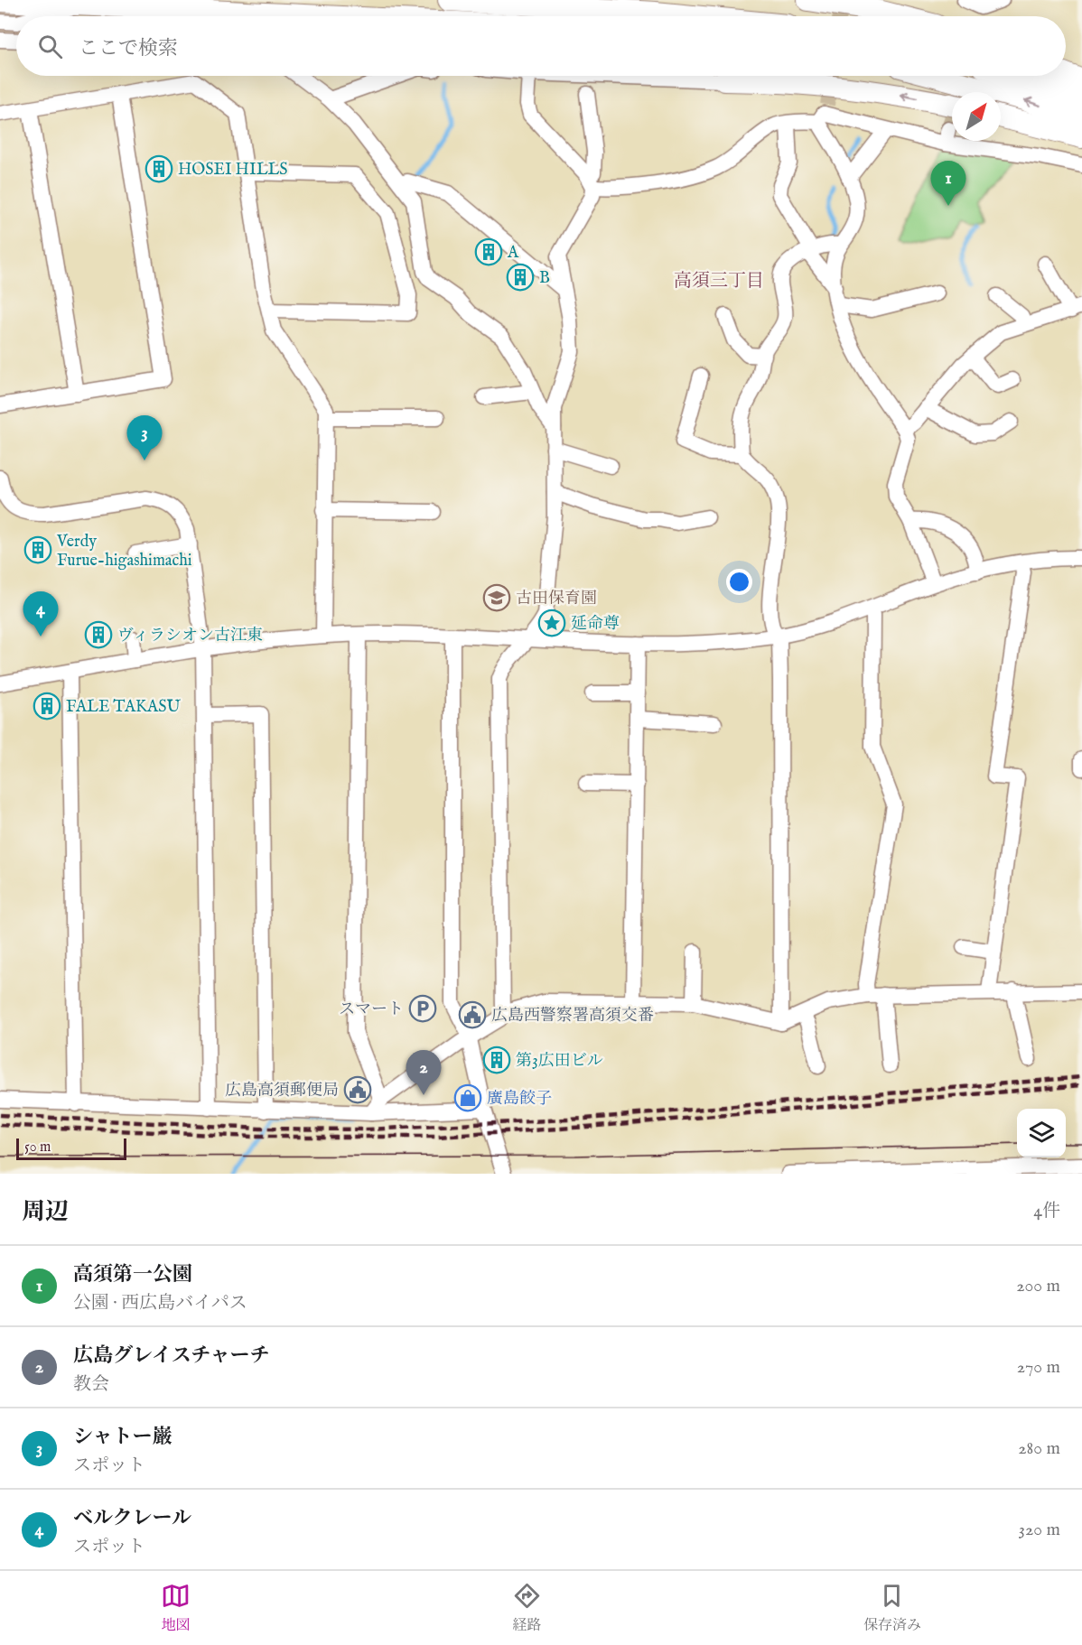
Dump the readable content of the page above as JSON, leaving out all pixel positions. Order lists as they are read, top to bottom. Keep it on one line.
{"districts":["高須三丁目"],"places":{"building":["HOSEI HILLS","A","B","Verdy Furue-higashimachi","ヴィラシオン古江東","FALE TAKASU","第3広田ビル"],"school or university":["古田保育園"],"place":["延命尊"],"parking":["スマート"],"public building":["広島西警察署高須交番","広島高須郵便局"],"shop":["廣島餃子"]},"scale_bar":"50 m","north":"top right","page":{"search":"ここで検索","pins":["1","3","4","2"],"scale":"50 m","heading":["周辺","4件"],"list":[{"mark":"1","name":"高須第一公園","note":"公園 · 西広島バイパス","value":"200 m"},{"mark":"2","name":"広島グレイスチャーチ","note":"教会","value":"270 m"},{"mark":"3","name":"シャトー巌","note":"スポット","value":"280 m"},{"mark":"4","name":"ベルクレール","note":"スポット","value":"320 m"}],"nav":["地図","経路","保存済み"]}}
